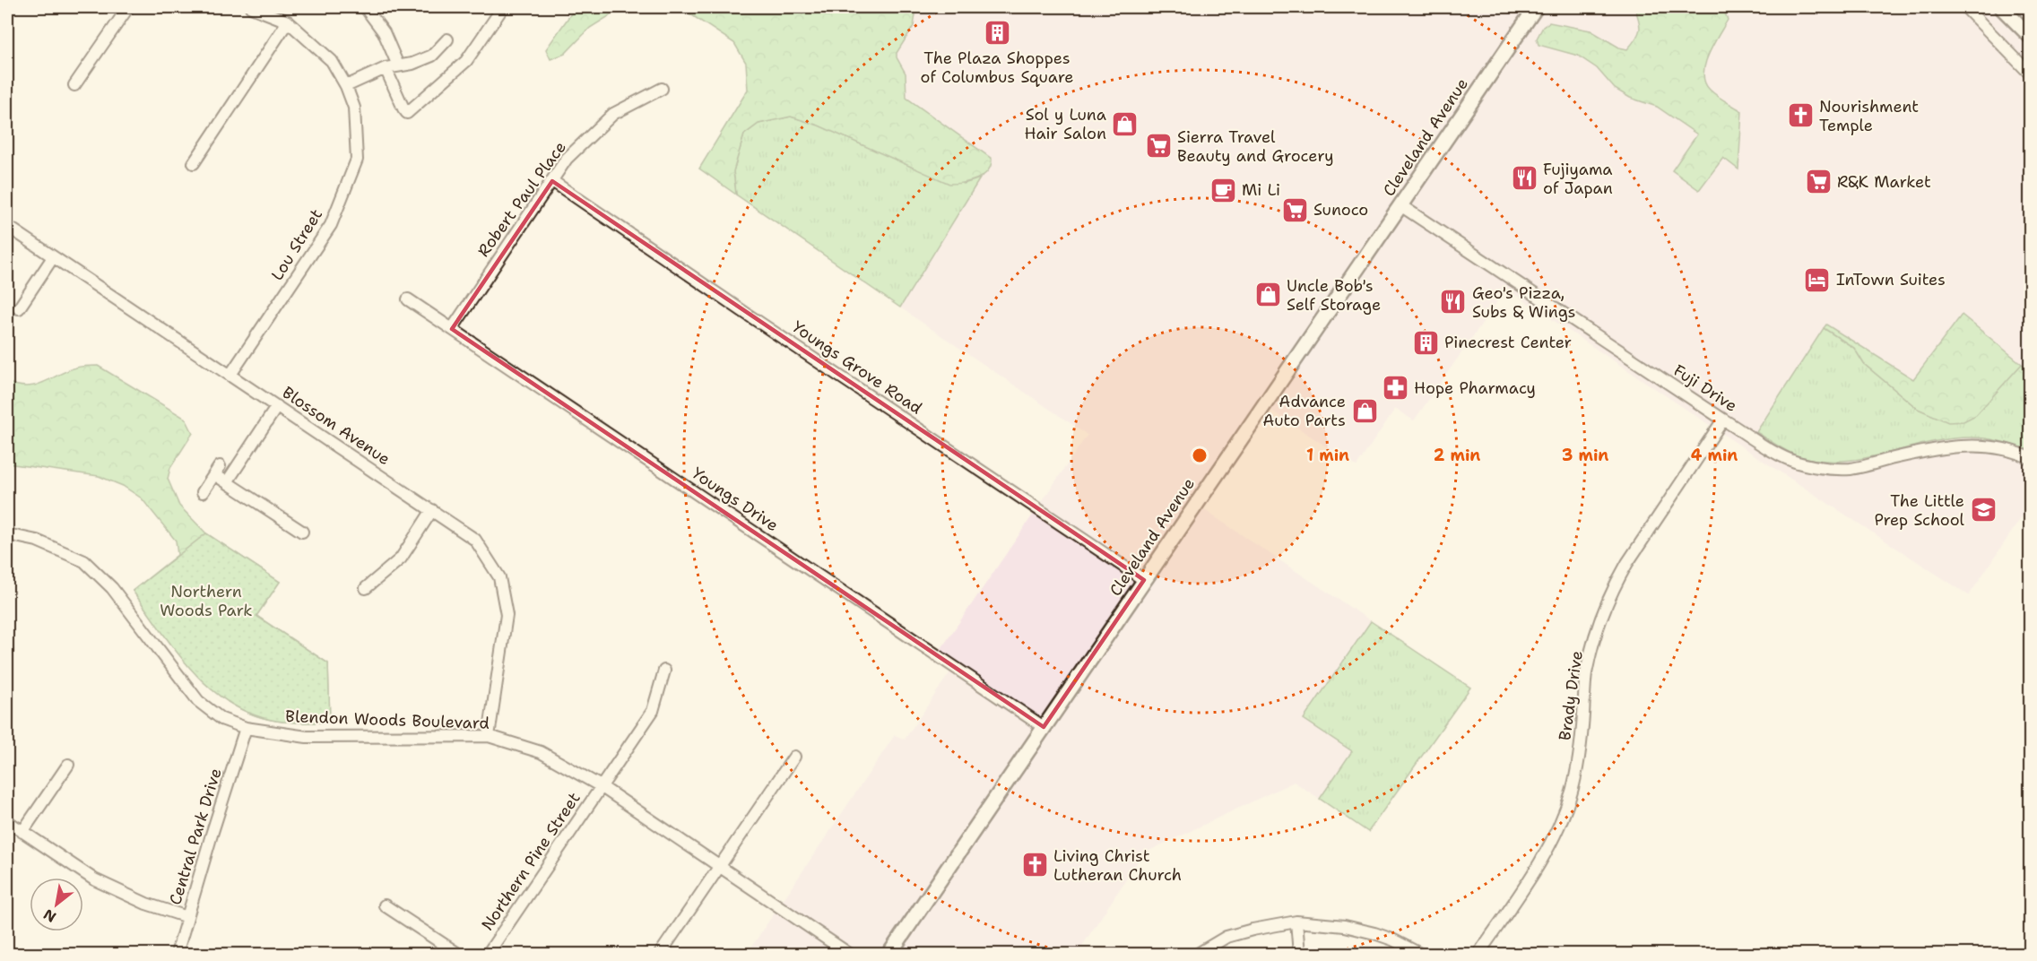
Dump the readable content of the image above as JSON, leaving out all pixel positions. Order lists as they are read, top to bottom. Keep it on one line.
{"streets":{"main road":["Cleveland Avenue"],"street":["Robert Paul Place","Lou Street","Youngs Grove Road","Fuji Drive","Blossom Avenue","Youngs Drive","Brady Drive","Blendon Woods Boulevard","Central Park Drive","Northern Pine Street"]},"crossings":[["Cleveland Avenue","Youngs Grove Road"],["Cleveland Avenue","Fuji Drive"],["Cleveland Avenue","Youngs Drive"],["Robert Paul Place","Youngs Grove Road"],["Robert Paul Place","Youngs Drive"],["Lou Street","Blossom Avenue"],["Fuji Drive","Brady Drive"],["Blossom Avenue","Blendon Woods Boulevard"],["Blendon Woods Boulevard","Central Park Drive"],["Blendon Woods Boulevard","Northern Pine Street"]],"parks":["Northern Woods Park"],"places":{"building":["The Plaza Shoppes of Columbus Square","Pinecrest Center"],"church":["Nourishment Temple","Living Christ Lutheran Church"],"shop":["Sol y Luna Hair Salon","Uncle Bob's Self Storage","Advance Auto Parts"],"supermarket":["Sierra Travel Beauty and Grocery","R&K Market","Sunoco"],"restaurant":["Fujiyama of Japan","Geo's Pizza, Subs & Wings"],"cafe":["Mi Li"],"hotel":["InTown Suites"],"pharmacy":["Hope Pharmacy"],"school or university":["The Little Prep School"]},"north":"bottom left","rings":["1 min","2 min","3 min","4 min"]}
